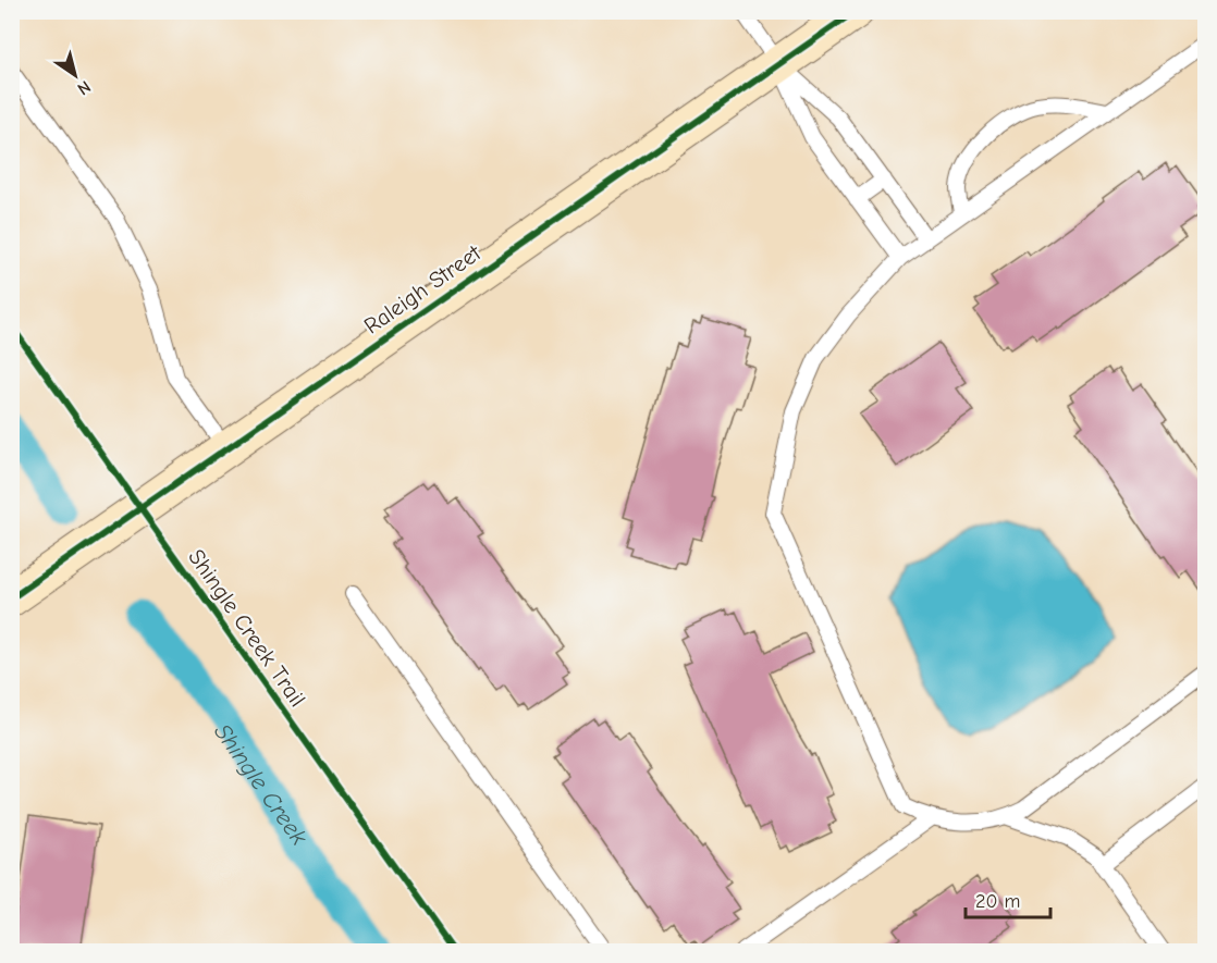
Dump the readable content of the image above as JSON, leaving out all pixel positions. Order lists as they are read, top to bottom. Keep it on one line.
{"streets":{"street":["Raleigh Street"],"cycle path":["Shingle Creek Trail"]},"water":["Shingle Creek"],"scale_bar":"20 m","north":"bottom right"}
